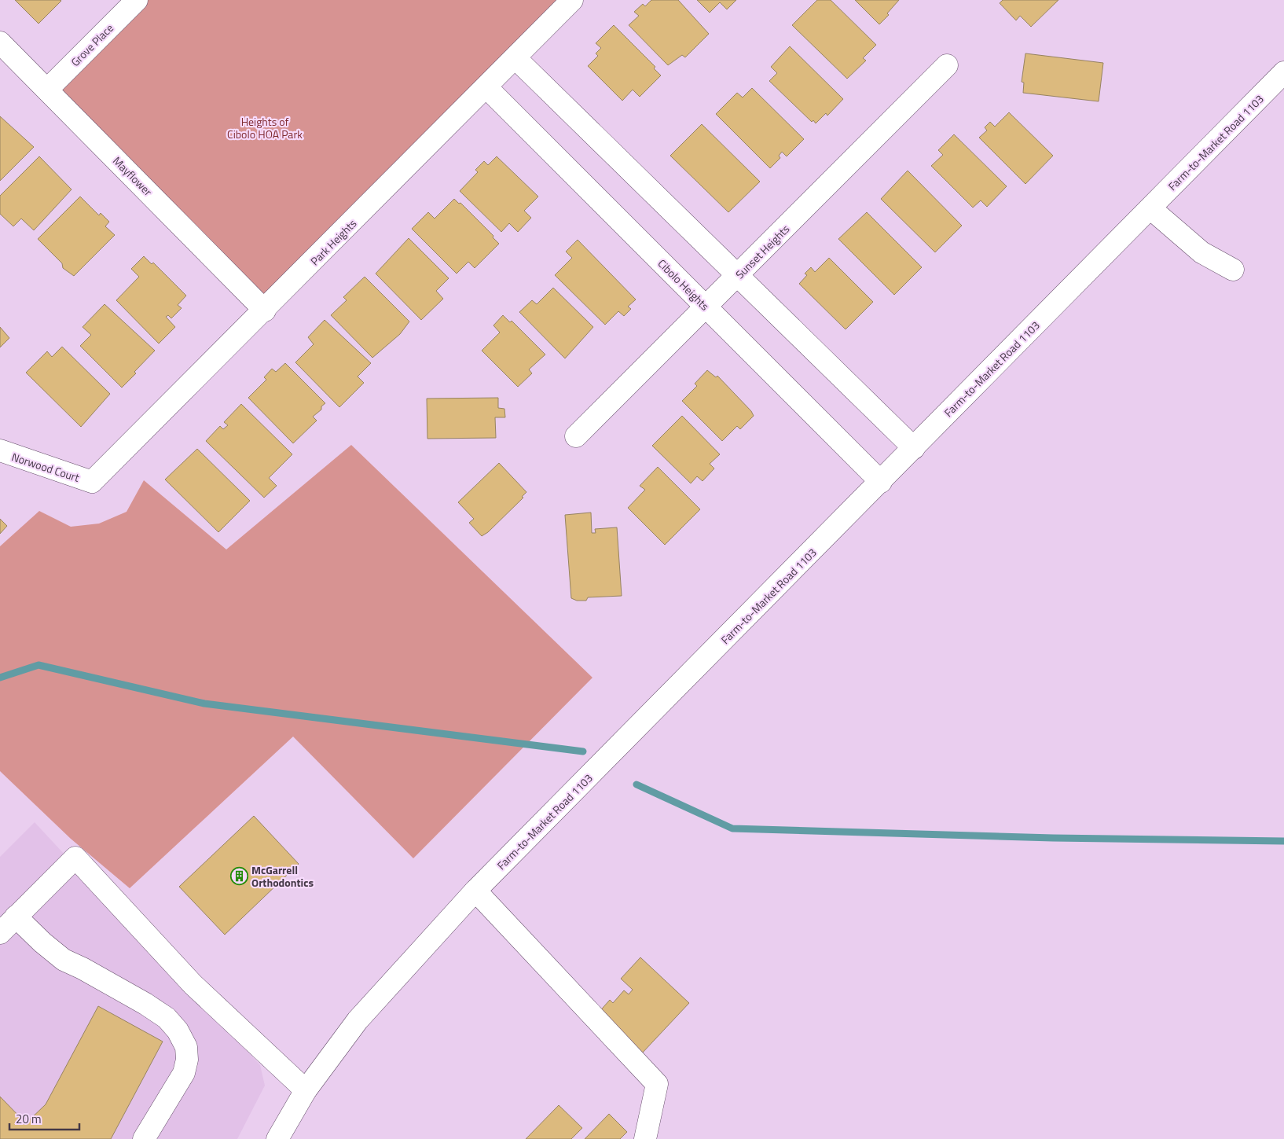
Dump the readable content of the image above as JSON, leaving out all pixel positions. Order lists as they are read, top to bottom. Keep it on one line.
{"streets":{"street":["Grove Place","Farm-to-Market Road 1103","Mayflower","Park Heights","Sunset Heights","Cibolo Heights","Norwood Court"]},"crossings":[["Grove Place","Mayflower"],["Farm-to-Market Road 1103","Cibolo Heights"],["Mayflower","Park Heights"],["Park Heights","Cibolo Heights"],["Park Heights","Norwood Court"],["Sunset Heights","Cibolo Heights"]],"parks":["Heights of Cibolo HOA Park"],"places":{"building":["McGarrell Orthodontics"]},"scale_bar":"20 m"}
